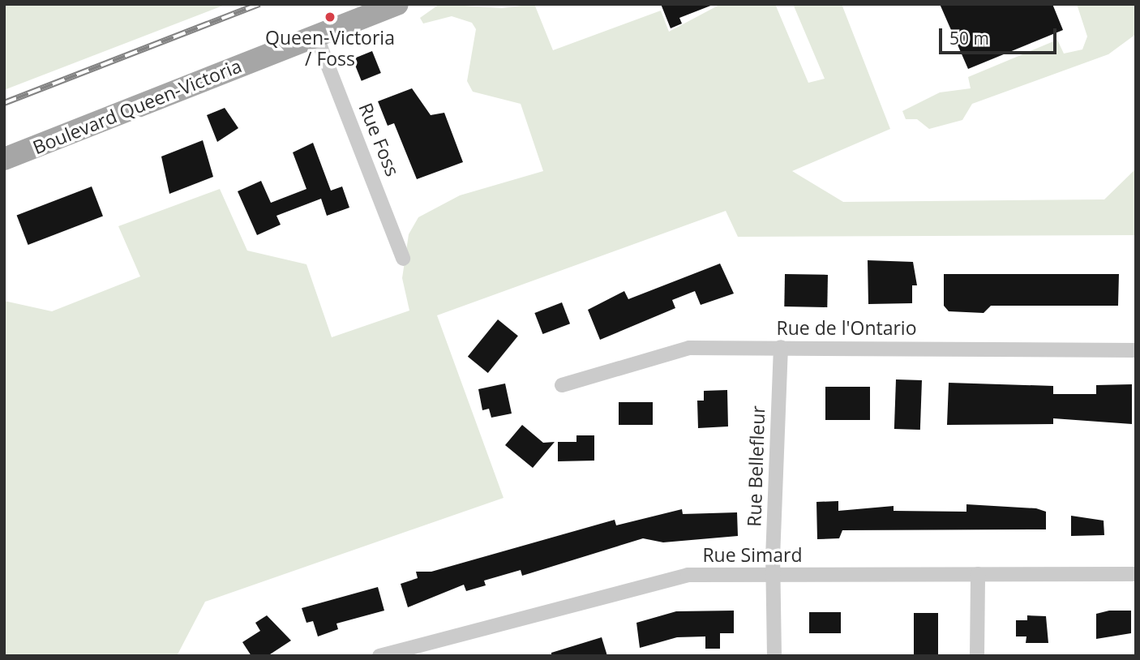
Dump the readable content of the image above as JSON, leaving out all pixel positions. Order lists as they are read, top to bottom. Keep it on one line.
{"streets":{"main road":["Boulevard Queen-Victoria"],"street":["Rue Foss","Rue de l'Ontario","Rue Bellefleur","Rue Simard"]},"crossings":[["Boulevard Queen-Victoria","Rue Foss"],["Rue de l'Ontario","Rue Bellefleur"],["Rue Bellefleur","Rue Simard"]],"places":["Queen-Victoria / Foss"],"scale_bar":"50 m"}
